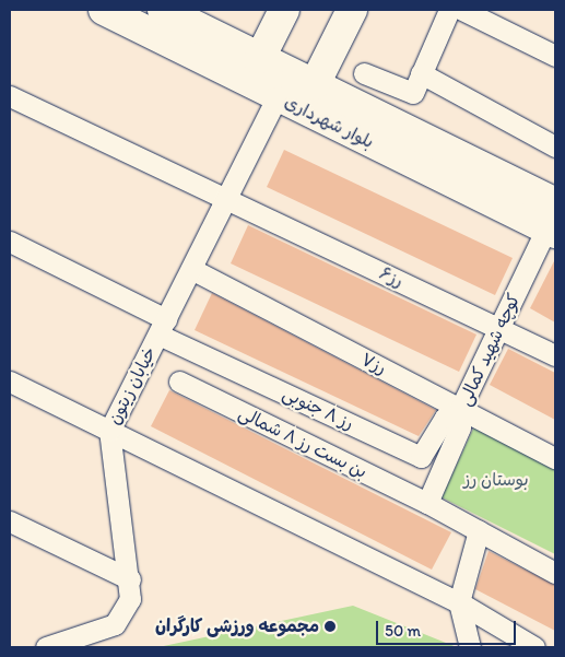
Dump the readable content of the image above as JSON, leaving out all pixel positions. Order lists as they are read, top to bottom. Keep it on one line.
{"streets":{"main road":["بلوار شهرداری"],"street":["رز۶","کوچه شهید کمالی","رز۷","خیابان زیتون","رز ۸ جنوبی","بن بست رز ۸ شمالی"]},"crossings":[["بلوار شهرداری","کوچه شهید کمالی"],["بلوار شهرداری","خیابان زیتون"],["رز۶","کوچه شهید کمالی"],["رز۶","خیابان زیتون"],["کوچه شهید کمالی","رز۷"],["کوچه شهید کمالی","رز ۸ جنوبی"],["کوچه شهید کمالی","بن بست رز ۸ شمالی"],["رز۷","خیابان زیتون"],["رز۷","رز ۸ جنوبی"],["خیابان زیتون","رز ۸ جنوبی"]],"parks":["بوستان رز"],"places":["مجموعه ورزشی کارگران"],"scale_bar":"50 m"}
